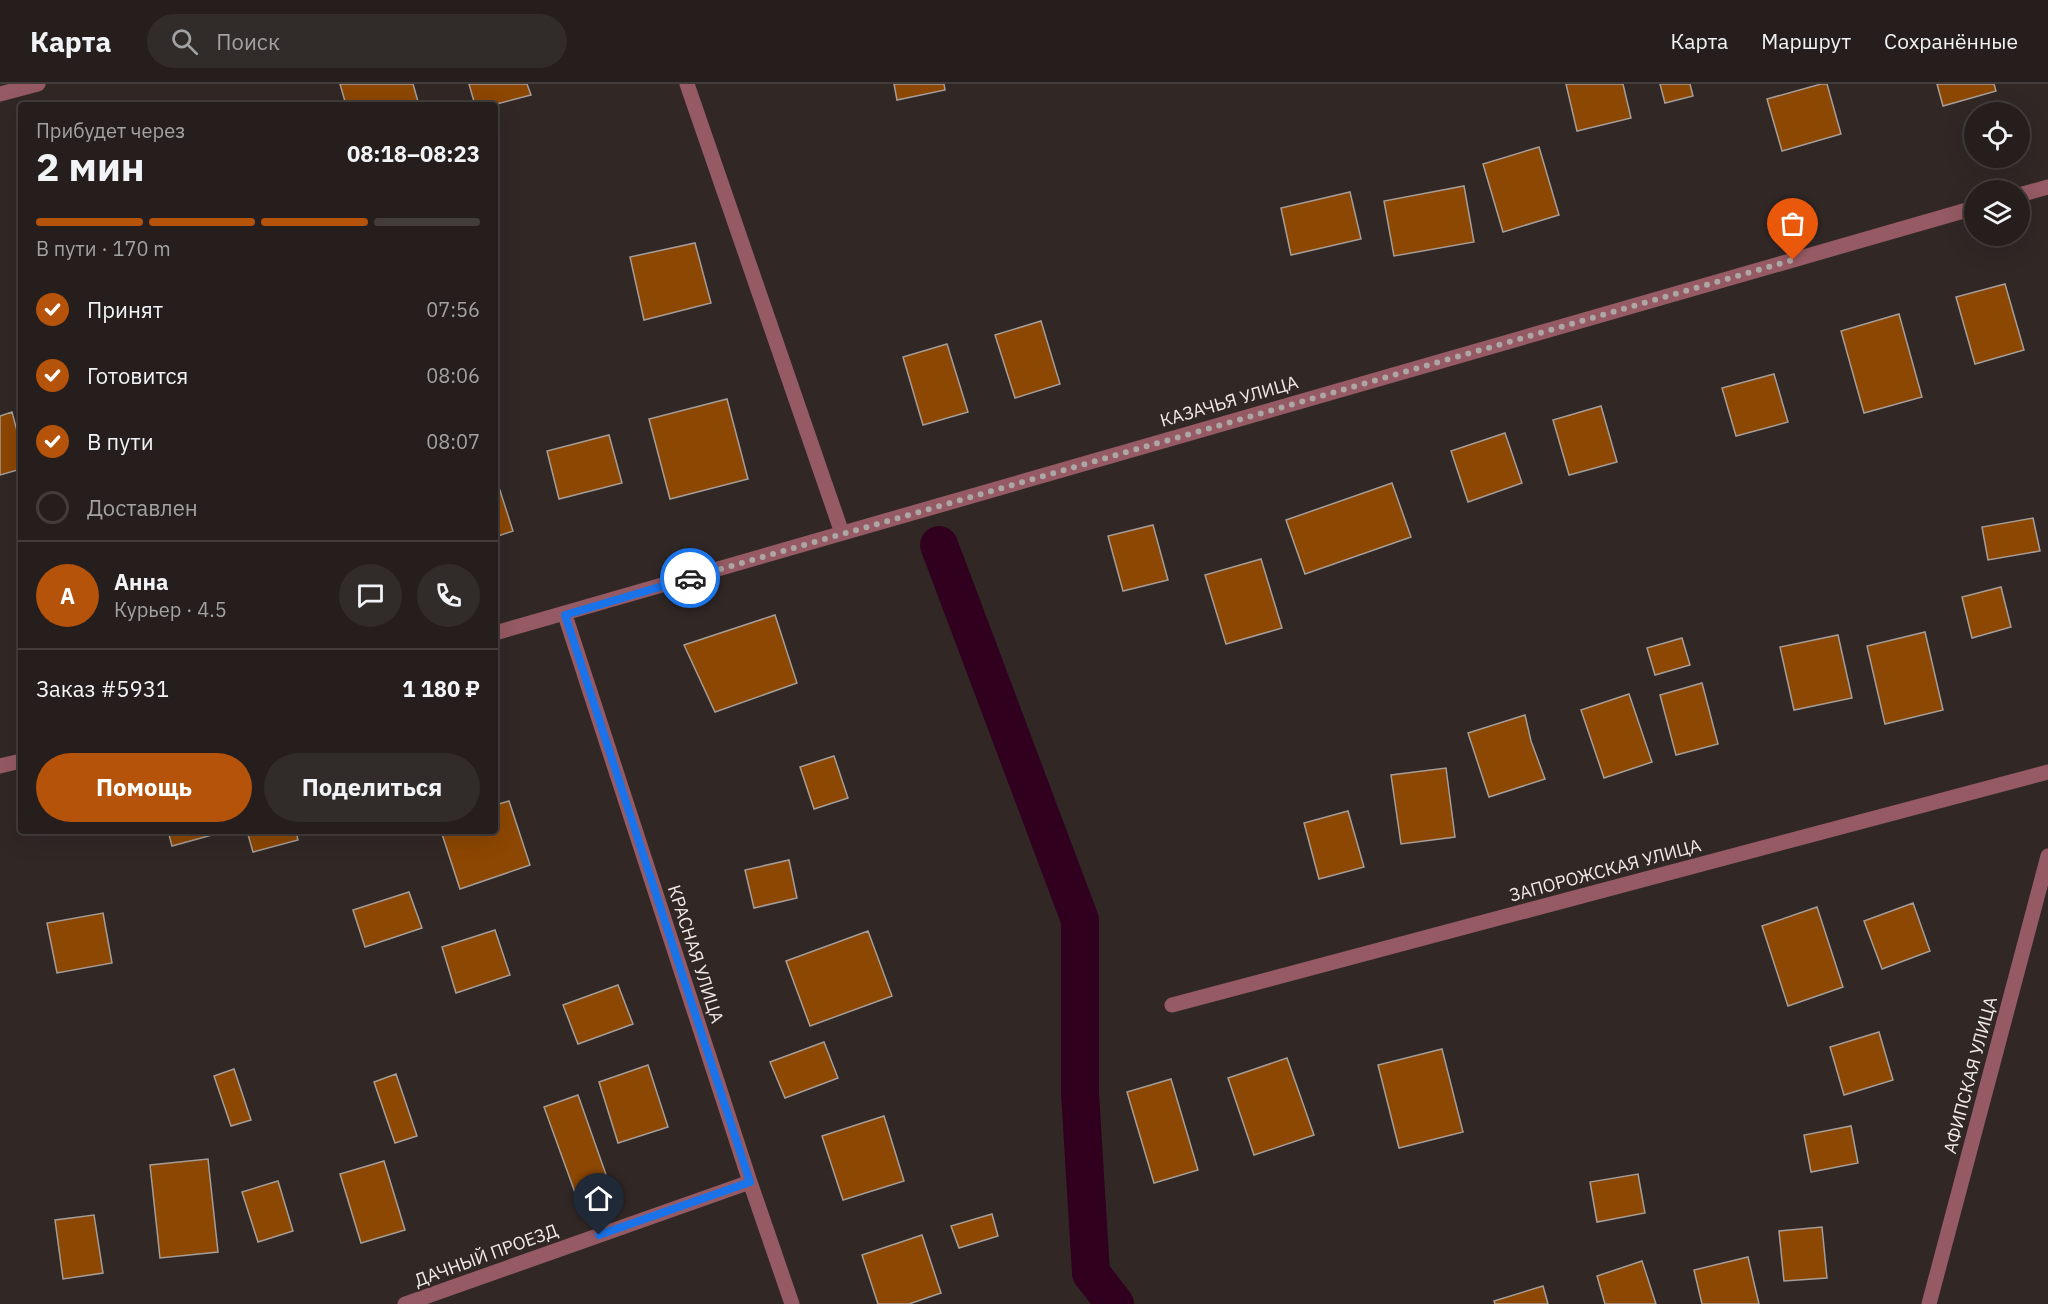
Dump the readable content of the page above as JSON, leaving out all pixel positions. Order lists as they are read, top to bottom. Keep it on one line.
{"streets":{"street":["КАЗАЧЬЯ УЛИЦА","ЗАПОРОЖСКАЯ УЛИЦА","КРАСНАЯ УЛИЦА","АФИПСКАЯ УЛИЦА","ДАЧНЫЙ ПРОЕЗД"]},"crossings":[["КАЗАЧЬЯ УЛИЦА","КРАСНАЯ УЛИЦА"],["КРАСНАЯ УЛИЦА","ДАЧНЫЙ ПРОЕЗД"]],"page":{"header":"Карта","search":"Поиск","nav":["Карта","Маршрут","Сохранённые"],"heading":["2 мин","Прибудет через","08:18–08:23"],"panel":["Анна","Курьер · 4.5","Заказ #5931","1 180 ₽"],"bar":"В пути · 170 m","list":[["Принят","07:56"],["Готовится","08:06"],["В пути","08:07"],"Доставлен"],"round":"А","buttons":["Помощь","Поделиться"]}}
